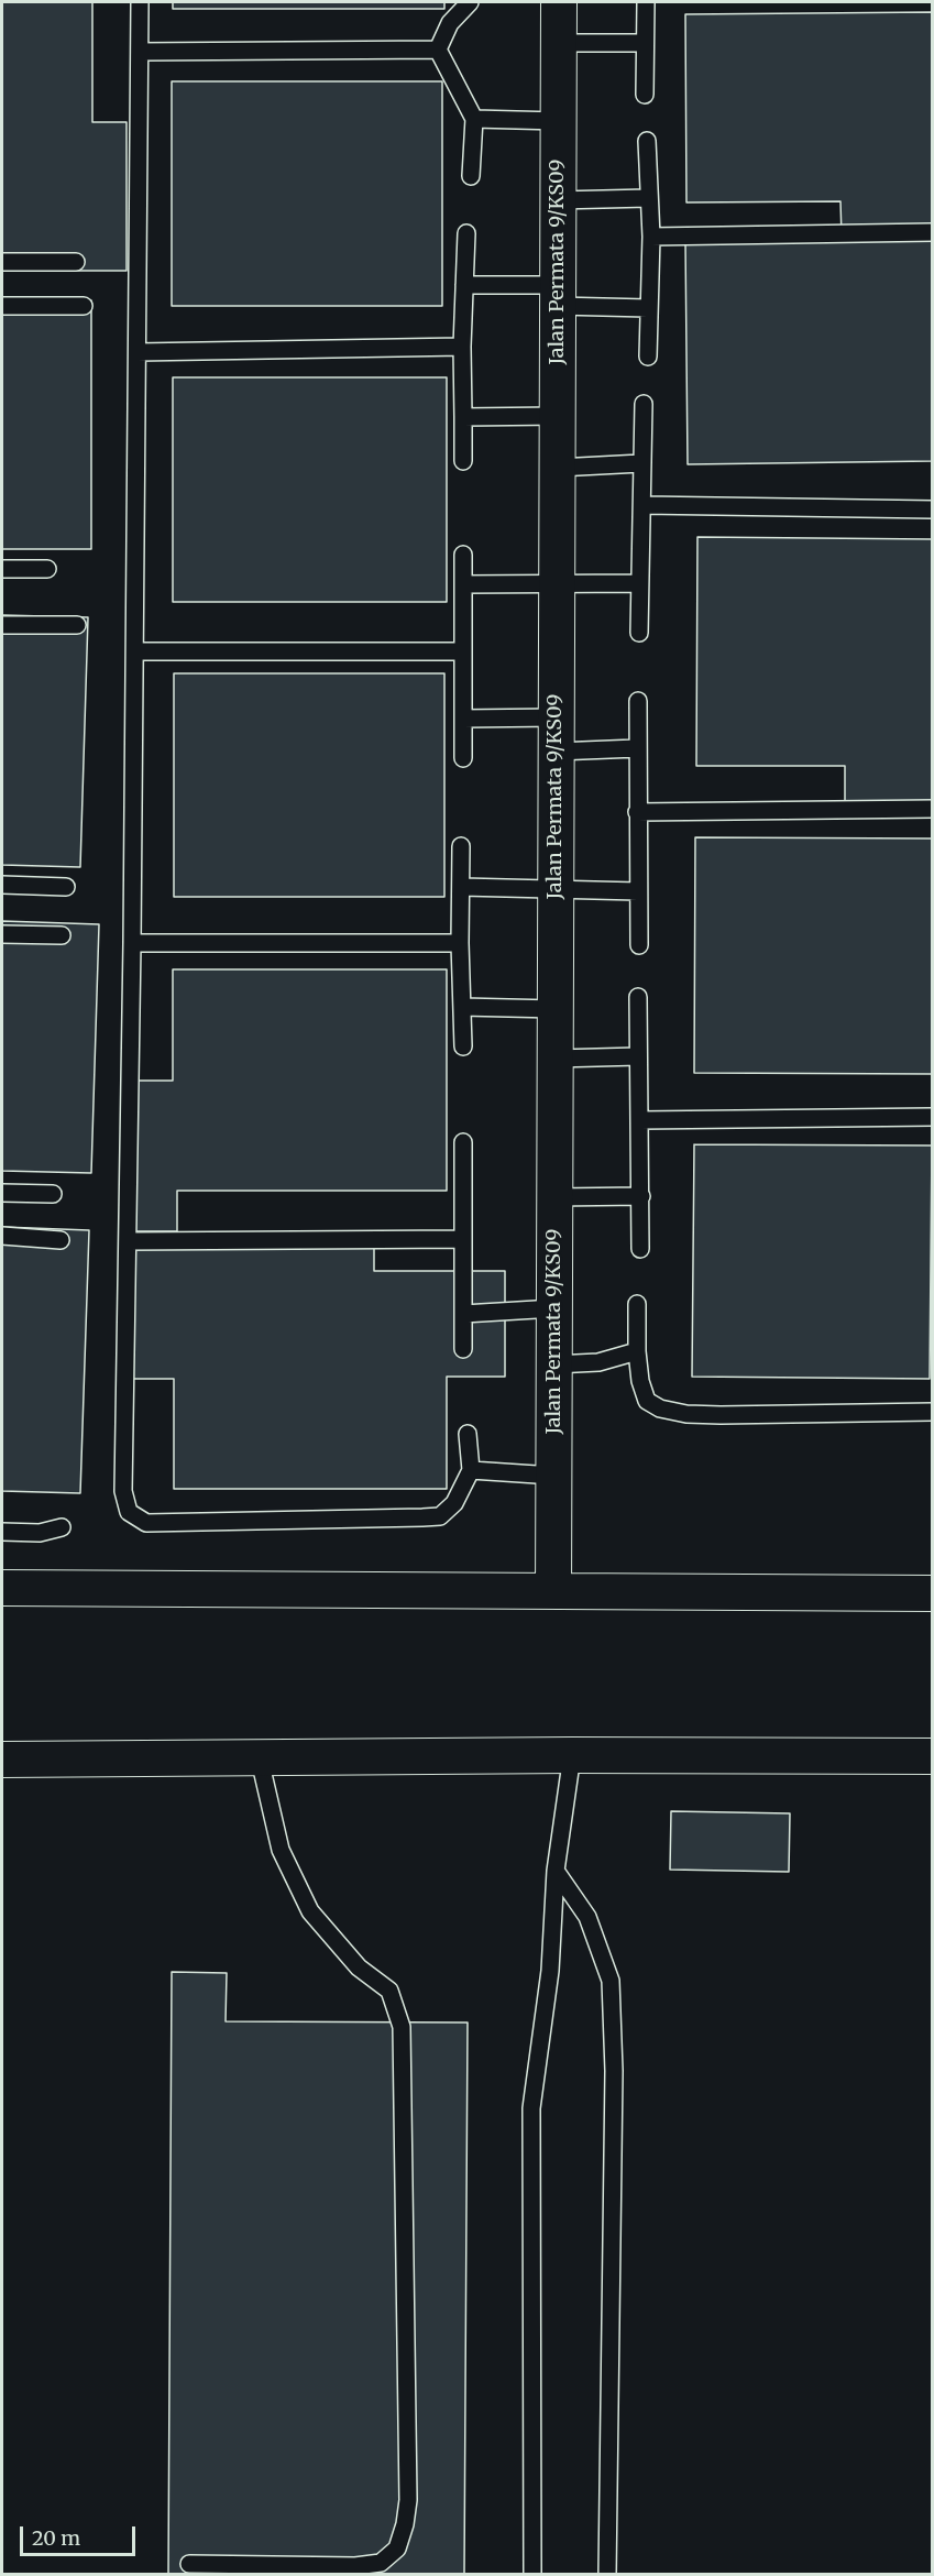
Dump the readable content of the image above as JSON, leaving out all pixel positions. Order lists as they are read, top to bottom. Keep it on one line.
{"streets":{"street":["Jalan Permata 9/KS09"]},"scale_bar":"20 m"}
